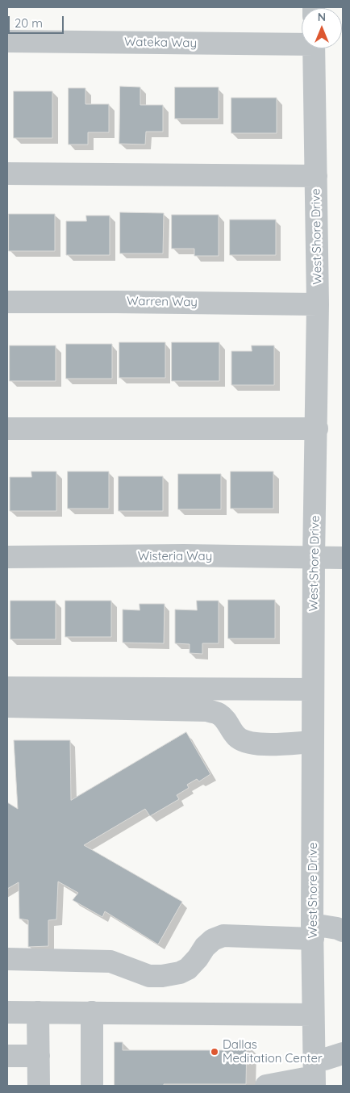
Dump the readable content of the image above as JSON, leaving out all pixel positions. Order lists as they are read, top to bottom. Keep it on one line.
{"streets":{"street":["Wateka Way","West Shore Drive","Warren Way","Wisteria Way"]},"crossings":[["West Shore Drive","Warren Way"],["West Shore Drive","Wisteria Way"]],"places":["Dallas Meditation Center"],"scale_bar":"20 m","north":"top"}
